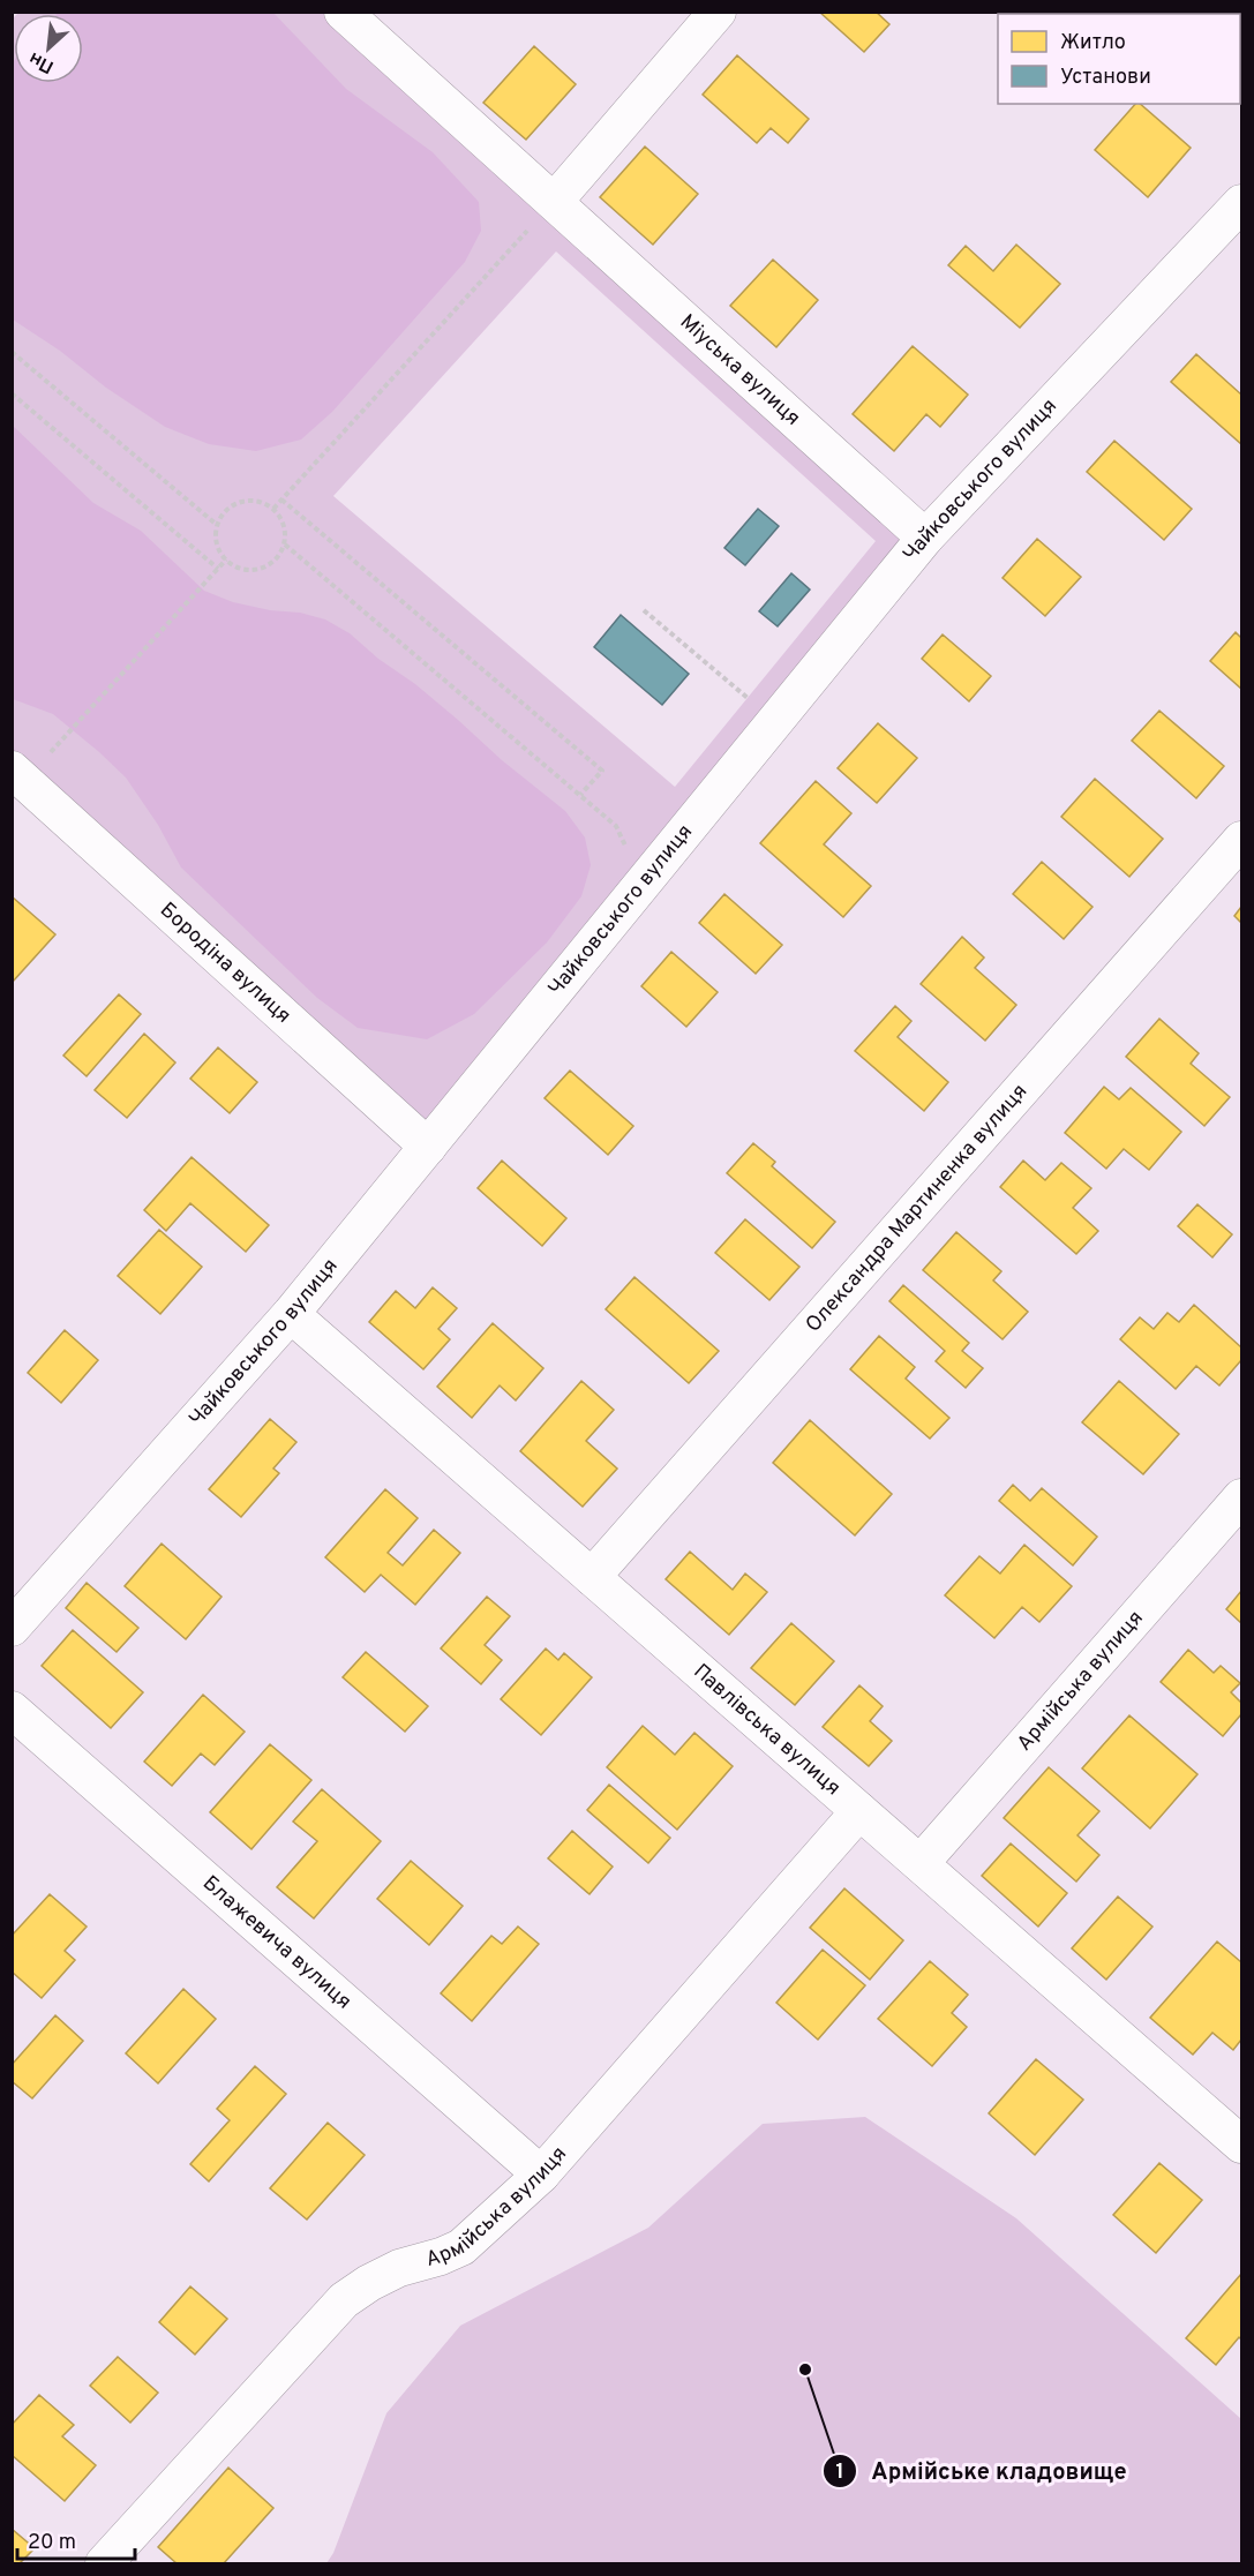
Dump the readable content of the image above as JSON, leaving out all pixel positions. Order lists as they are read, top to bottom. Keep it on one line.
{"streets":{"street":["Міуська вулиця","Чайковського вулиця","Бородіна вулиця","Олександра Мартиненка вулиця","Армійська вулиця","Павлівська вулиця","Блажевича вулиця"]},"crossings":[["Міуська вулиця","Чайковського вулиця"],["Чайковського вулиця","Бородіна вулиця"],["Чайковського вулиця","Павлівська вулиця"],["Олександра Мартиненка вулиця","Павлівська вулиця"],["Армійська вулиця","Павлівська вулиця"],["Армійська вулиця","Блажевича вулиця"]],"places":["Армійське кладовище"],"legend":["Житло","Установи"],"scale_bar":"20 m","north":"bottom left"}
